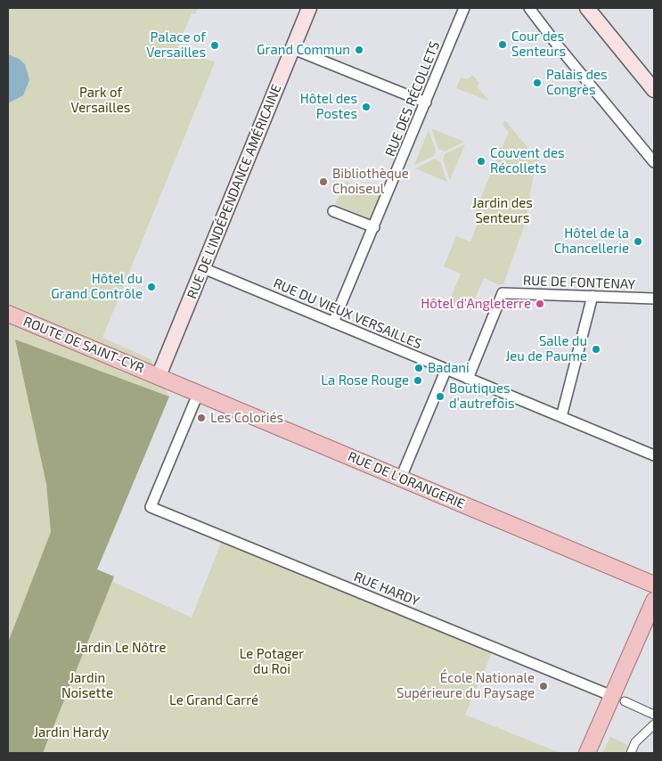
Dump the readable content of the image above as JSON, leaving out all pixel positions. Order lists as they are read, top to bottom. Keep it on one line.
{"streets":{"main road":["RUE DE L'INDÉPENDANCE AMÉRICAINE","ROUTE DE SAINT-CYR","RUE DE L'ORANGERIE"],"street":["RUE DES RÉCOLLETS","RUE DE FONTENAY","RUE DU VIEUX VERSAILLES","RUE HARDY"]},"crossings":[["RUE DES RÉCOLLETS","RUE DU VIEUX VERSAILLES"],["RUE DE L'INDÉPENDANCE AMÉRICAINE","RUE DU VIEUX VERSAILLES"],["RUE DE L'INDÉPENDANCE AMÉRICAINE","ROUTE DE SAINT-CYR"],["RUE DE L'INDÉPENDANCE AMÉRICAINE","RUE DE L'ORANGERIE"],["RUE DE FONTENAY","RUE DU VIEUX VERSAILLES"],["ROUTE DE SAINT-CYR","RUE DE L'ORANGERIE"],["RUE DE L'ORANGERIE","RUE HARDY"]],"parks":["Park of Versailles","Jardin des Senteurs","Jardin Le Nôtre","Le Potager du Roi","Jardin Noisette","Le Grand Carré","Jardin Hardy"],"places":["Cour des Senteurs","Palace of Versailles","Grand Commun","Palais des Congrès","Hôtel des Postes","Couvent des Récollets","Bibliothèque Choiseul","Hôtel de la Chancellerie","Hôtel du Grand Contrôle","Hôtel d'Angleterre","Salle du Jeu de Paume","Badani","La Rose Rouge","Boutiques d’autrefois","Les Coloriés","École Nationale Supérieure du Paysage"]}
